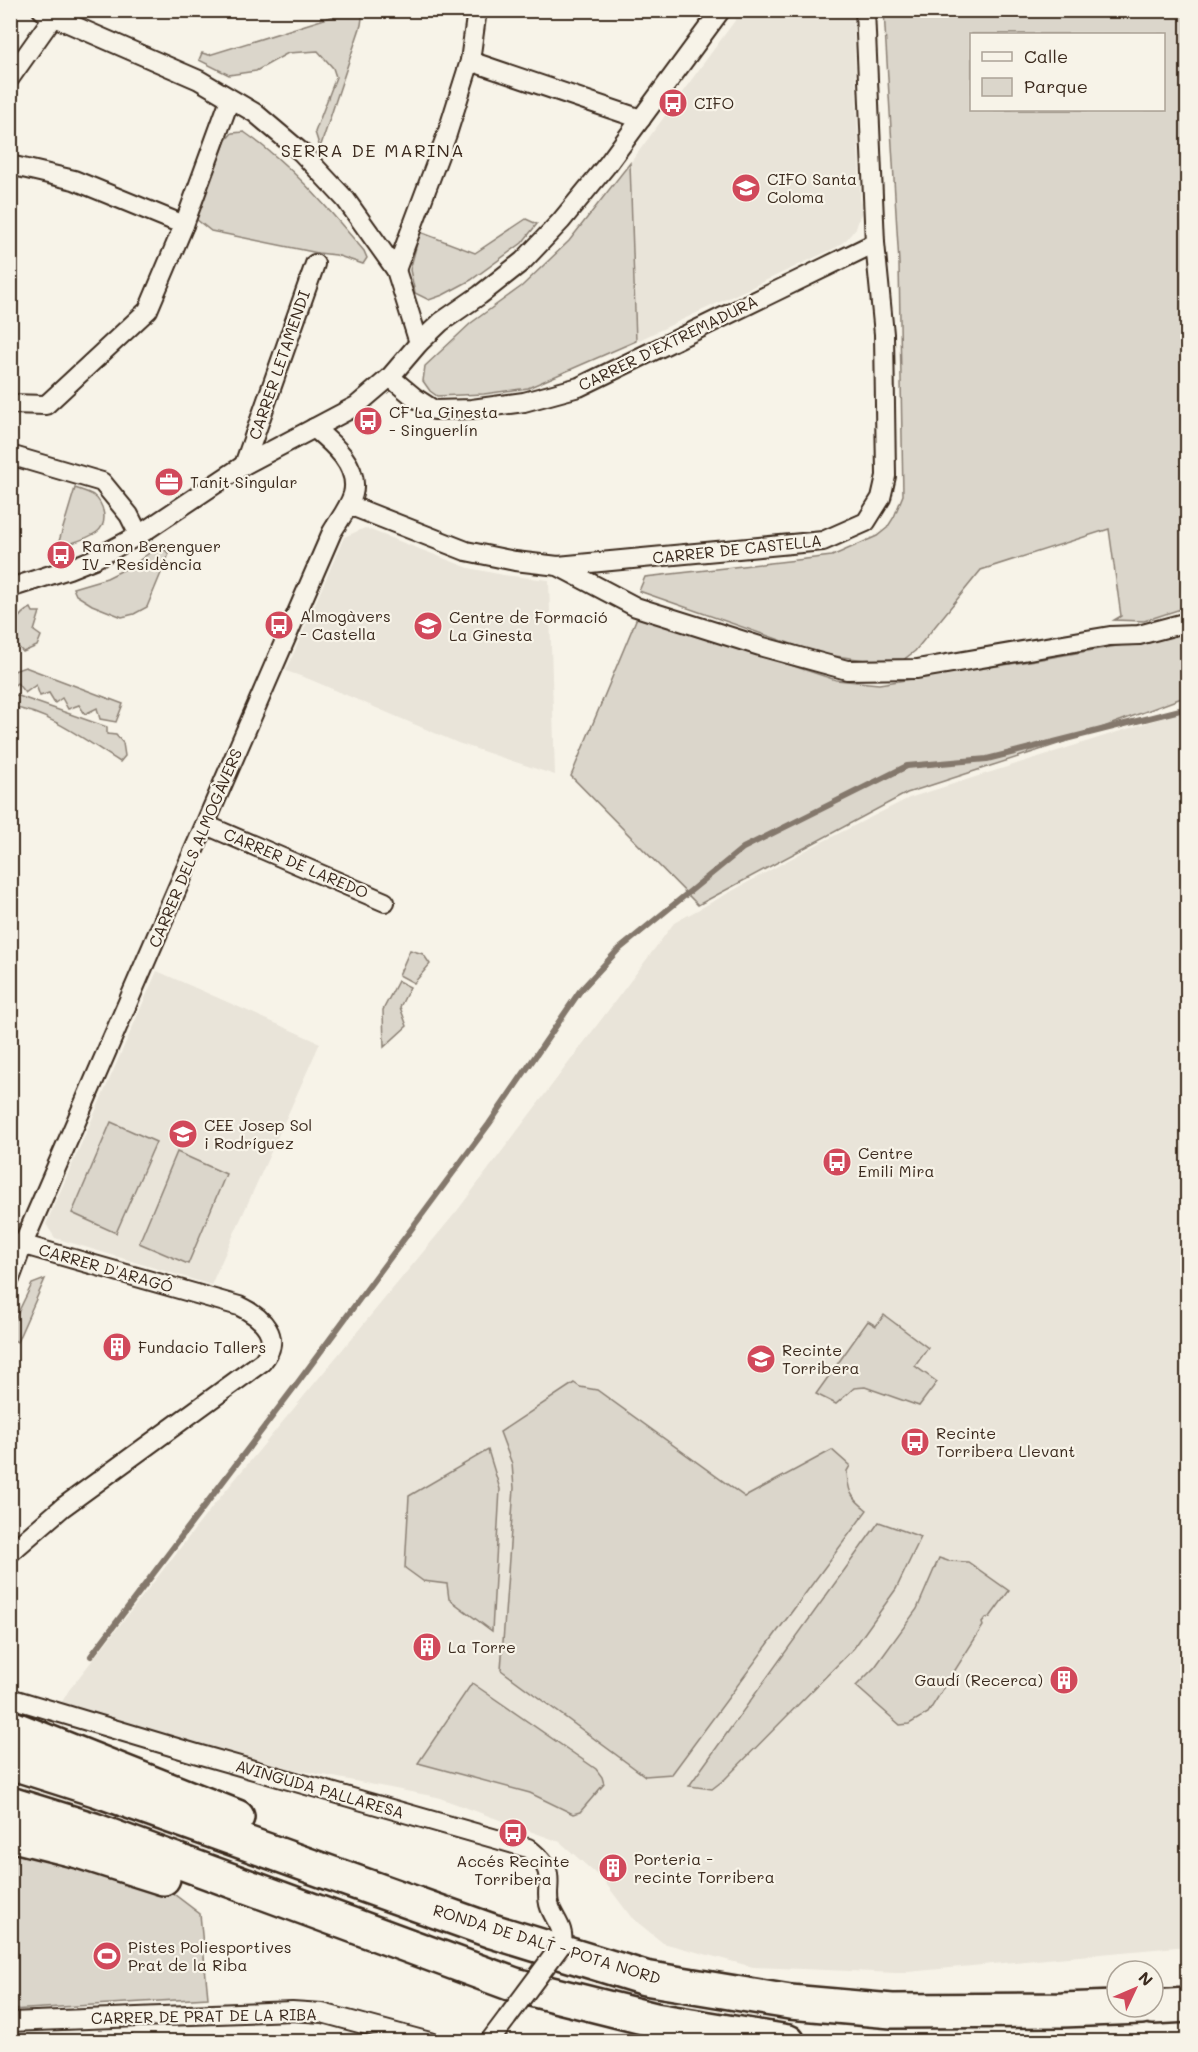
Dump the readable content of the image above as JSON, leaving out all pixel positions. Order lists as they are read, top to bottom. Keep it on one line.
{"streets":{"highway":["RONDA DE DALT - POTA NORD"],"street":["CARRER D'EXTREMADURA","CARRER LETAMENDI","CARRER DE CASTELLA","CARRER DELS ALMOGÀVERS","CARRER DE LAREDO","CARRER D'ARAGÓ","AVINGUDA PALLARESA","CARRER DE PRAT DE LA RIBA"]},"crossings":[["CARRER D'EXTREMADURA","CARRER DE CASTELLA"],["CARRER DE CASTELLA","CARRER DELS ALMOGÀVERS"],["CARRER DELS ALMOGÀVERS","CARRER DE LAREDO"],["CARRER DELS ALMOGÀVERS","CARRER D'ARAGÓ"],["AVINGUDA PALLARESA","RONDA DE DALT - POTA NORD"]],"districts":["SERRA DE MARINA"],"places":{"bus stop":["CIFO","CF La Ginesta - Singuerlín","Ramon Berenguer IV - Residència","Almogàvers - Castella","Centre Emili Mira","Recinte Torribera Llevant","Accés Recinte Torribera"],"school or university":["CIFO Santa Coloma","Centre de Formació La Ginesta","CEE Josep Sol i Rodríguez","Recinte Torribera"],"office":["Tanit Singular"],"building":["Fundacio Tallers","La Torre","Gaudí (Recerca)","Porteria - recinte Torribera"],"sports":["Pistes Poliesportives Prat de la Riba"]},"legend":["Calle","Parque"],"north":"top right"}
